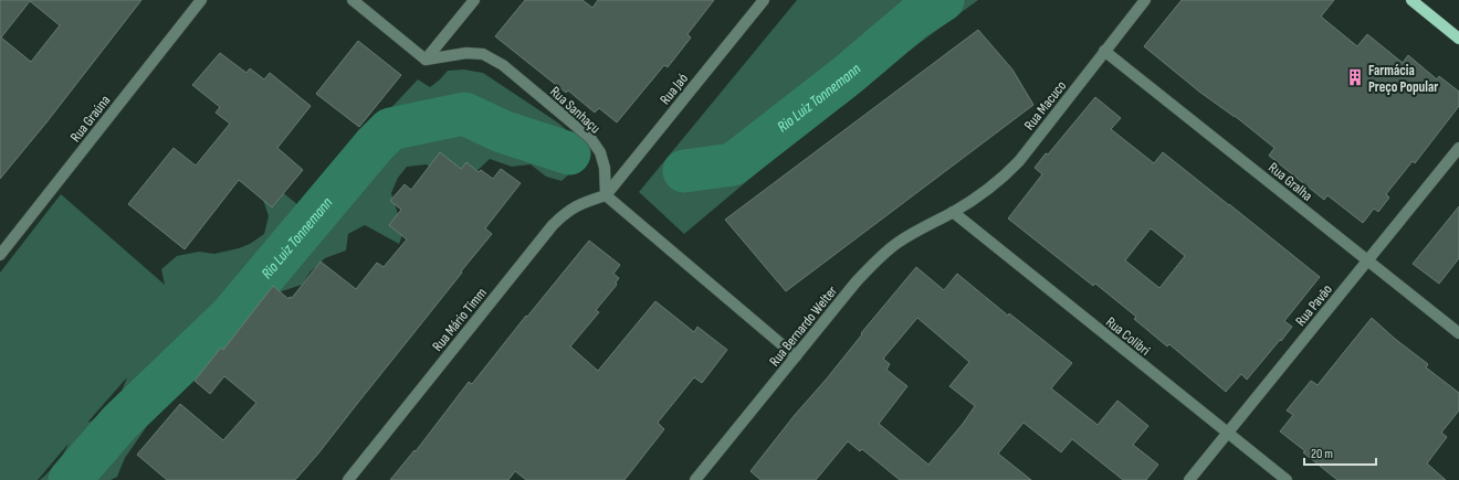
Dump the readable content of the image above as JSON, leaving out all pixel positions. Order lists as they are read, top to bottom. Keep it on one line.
{"streets":{"street":["Rua Jaó","Rua Macuco","Rua Sanhaçu","Rua Graúna","Rua Gralha","Rua Pavão","Rua Mário Timm","Rua Bernardo Welter","Rua Colibri"]},"crossings":[["Rua Jaó","Rua Sanhaçu"],["Rua Jaó","Rua Mário Timm"],["Rua Macuco","Rua Gralha"],["Rua Macuco","Rua Bernardo Welter"],["Rua Macuco","Rua Colibri"],["Rua Sanhaçu","Rua Mário Timm"],["Rua Gralha","Rua Pavão"],["Rua Pavão","Rua Colibri"],["Rua Bernardo Welter","Rua Colibri"]],"water":["Rio Luiz Tonnemann"],"places":{"building":["Farmácia Preço Popular"]},"scale_bar":"20 m"}
